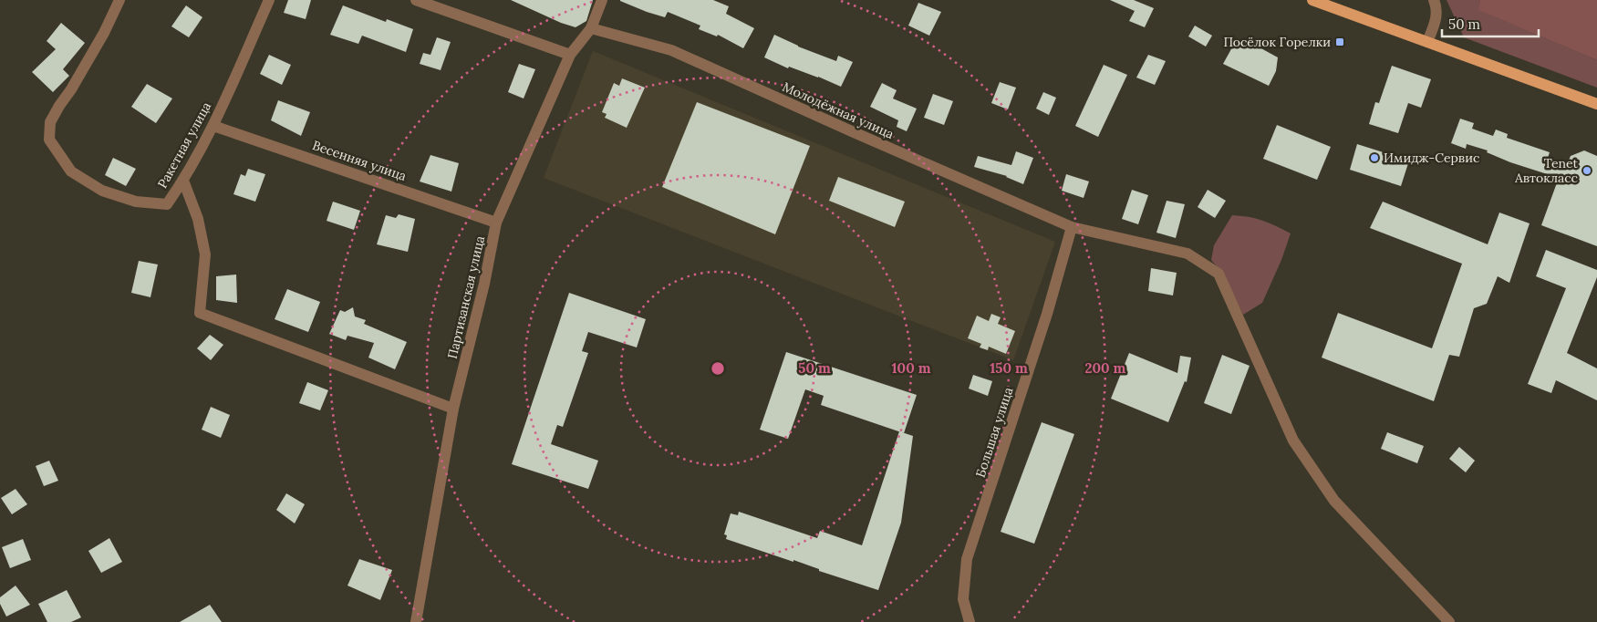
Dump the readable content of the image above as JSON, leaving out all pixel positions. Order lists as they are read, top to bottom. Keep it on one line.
{"streets":{"street":["Молодёжная улица","Ракетная улица","Весенняя улица","Партизанская улица","Большая улица"]},"crossings":[["Молодёжная улица","Партизанская улица"],["Молодёжная улица","Большая улица"],["Ракетная улица","Весенняя улица"],["Весенняя улица","Партизанская улица"]],"places":{"transit":["Посёлок Горелки"],"other":["Имидж-Сервис","Tenet Автокласс"]},"scale_bar":"50 m","rings":["50 m","100 m","150 m","200 m"]}
